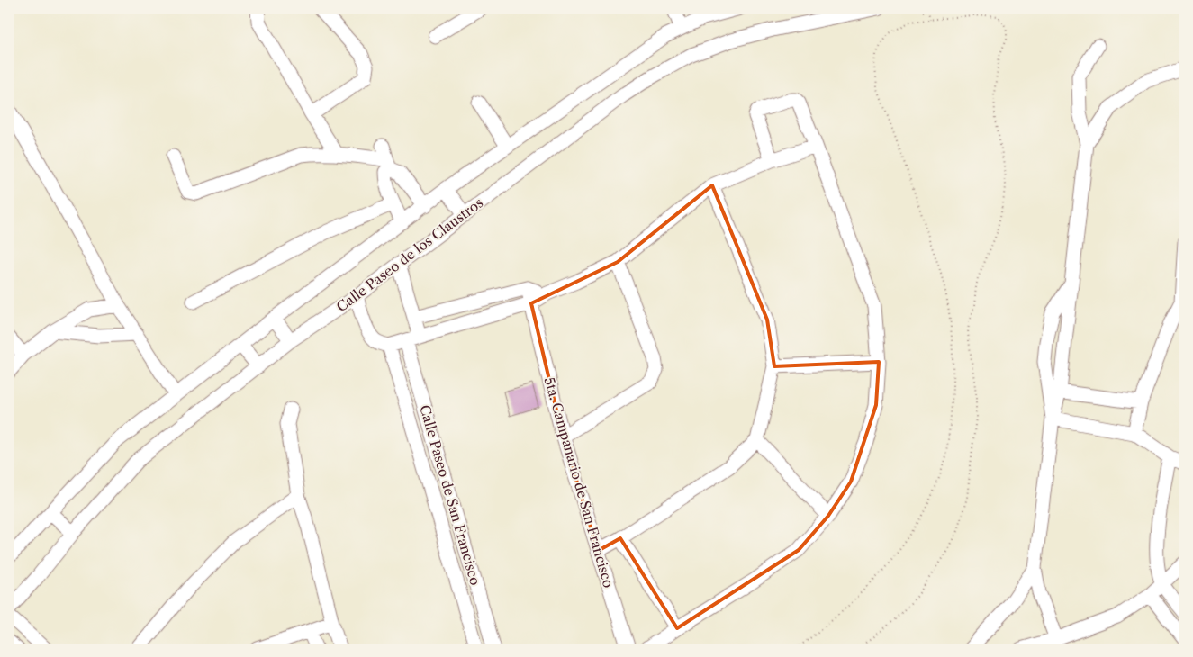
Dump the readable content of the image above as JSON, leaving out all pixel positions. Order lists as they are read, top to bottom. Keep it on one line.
{"streets":{"street":["Calle Paseo de los Claustros","5ta. Campanario de San Francisco","Calle Paseo de San Francisco"]}}
